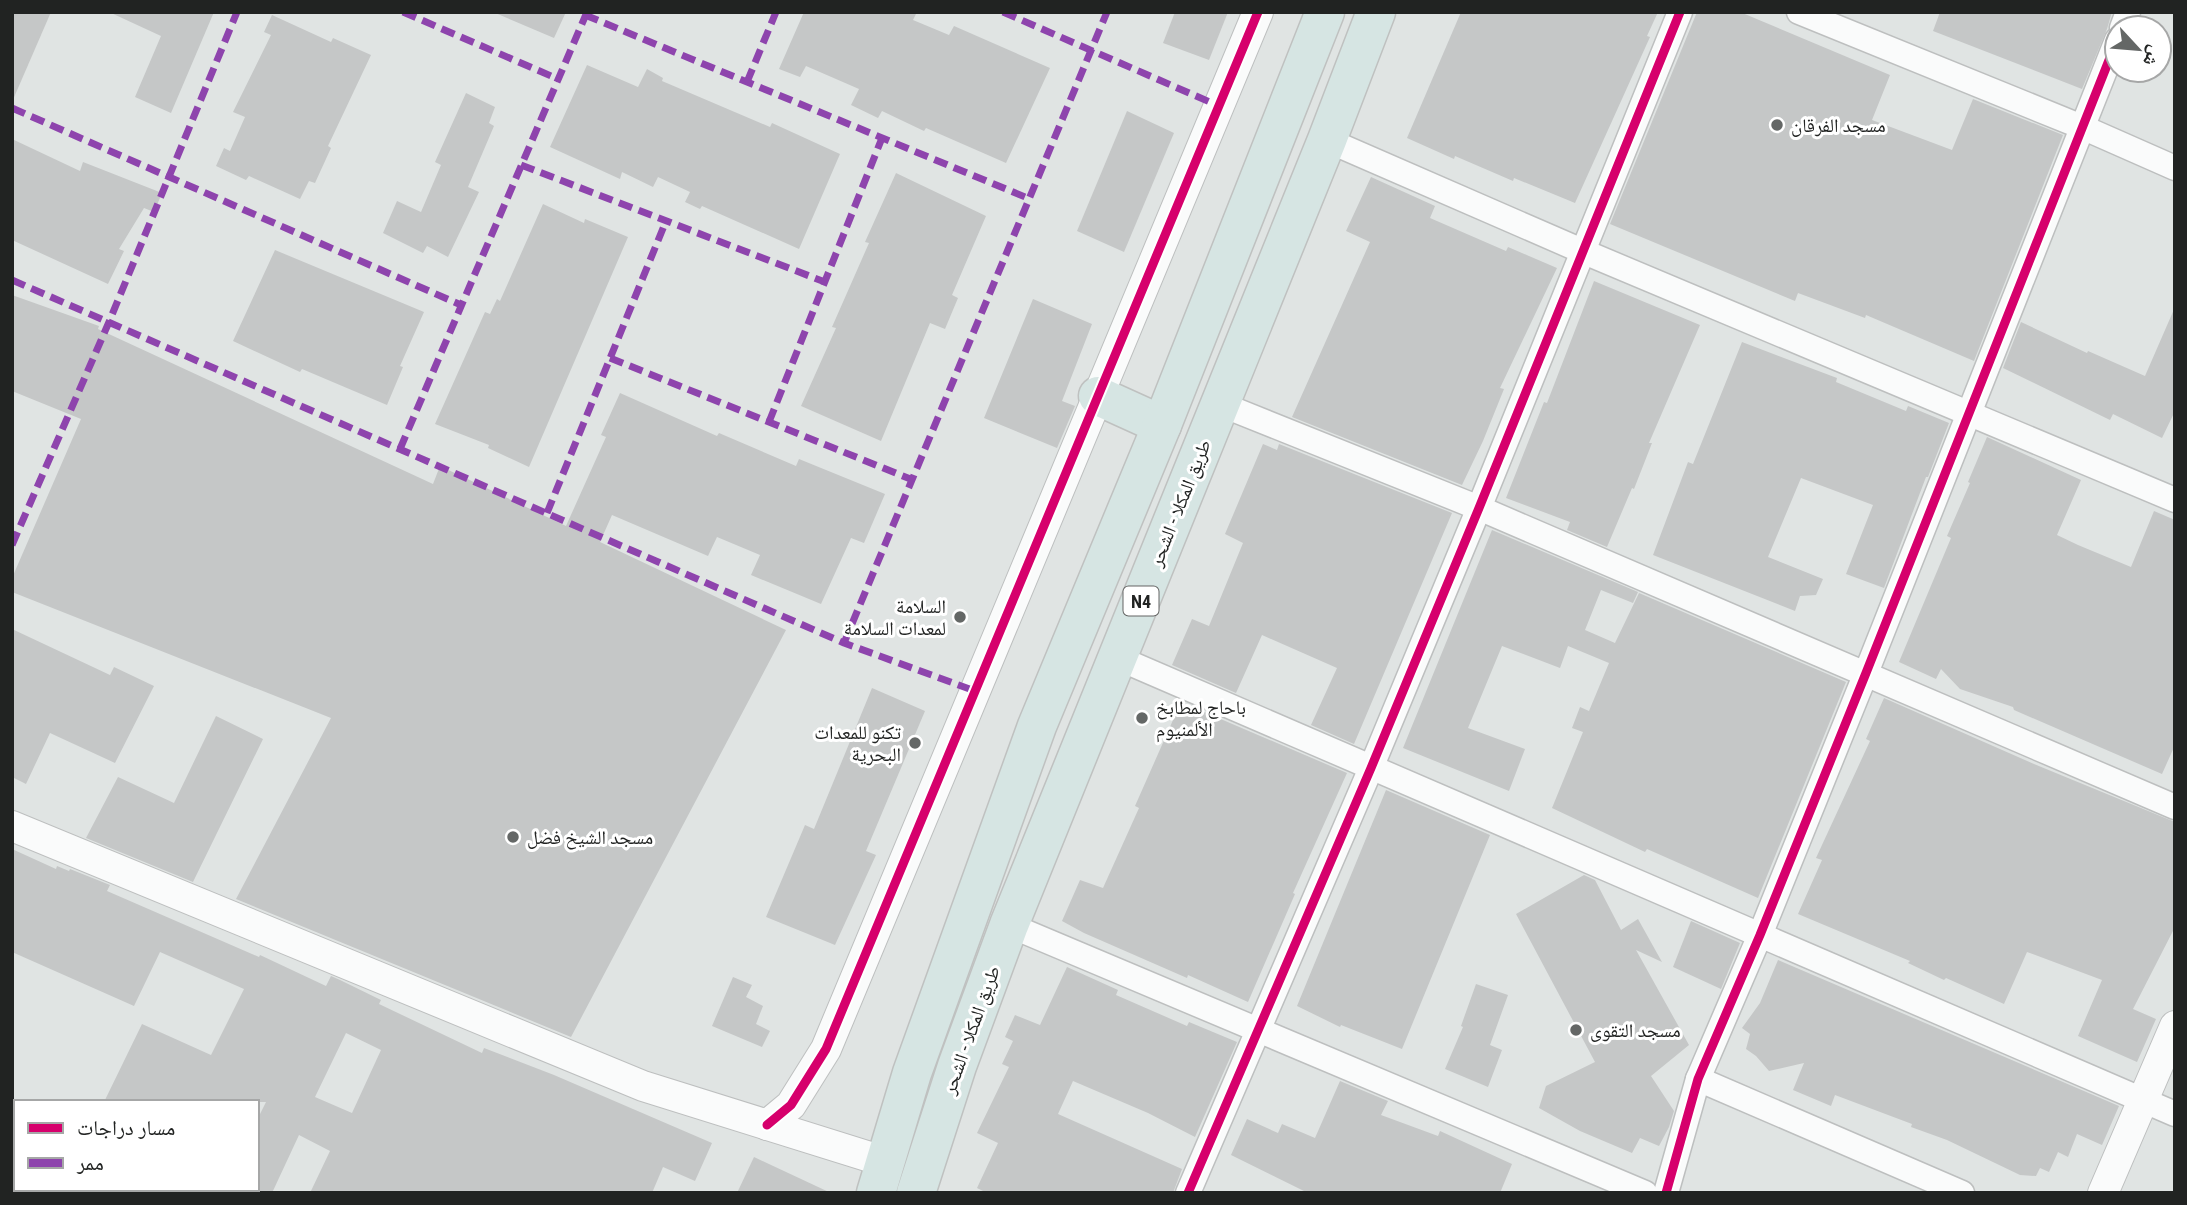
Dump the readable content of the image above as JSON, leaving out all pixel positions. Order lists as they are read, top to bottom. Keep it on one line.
{"streets":{"highway":["طريق المكلا - الشحر","N4"]},"places":["مسجد الفرقان","السلامة لمعدات السلامة","باحاج لمطابخ الألمنيوم","تكنو للمعدات البحرية","مسجد الشيخ فضل","مسجد التقوى"],"legend":["مسار دراجات","ممر"],"north":"bottom right"}
